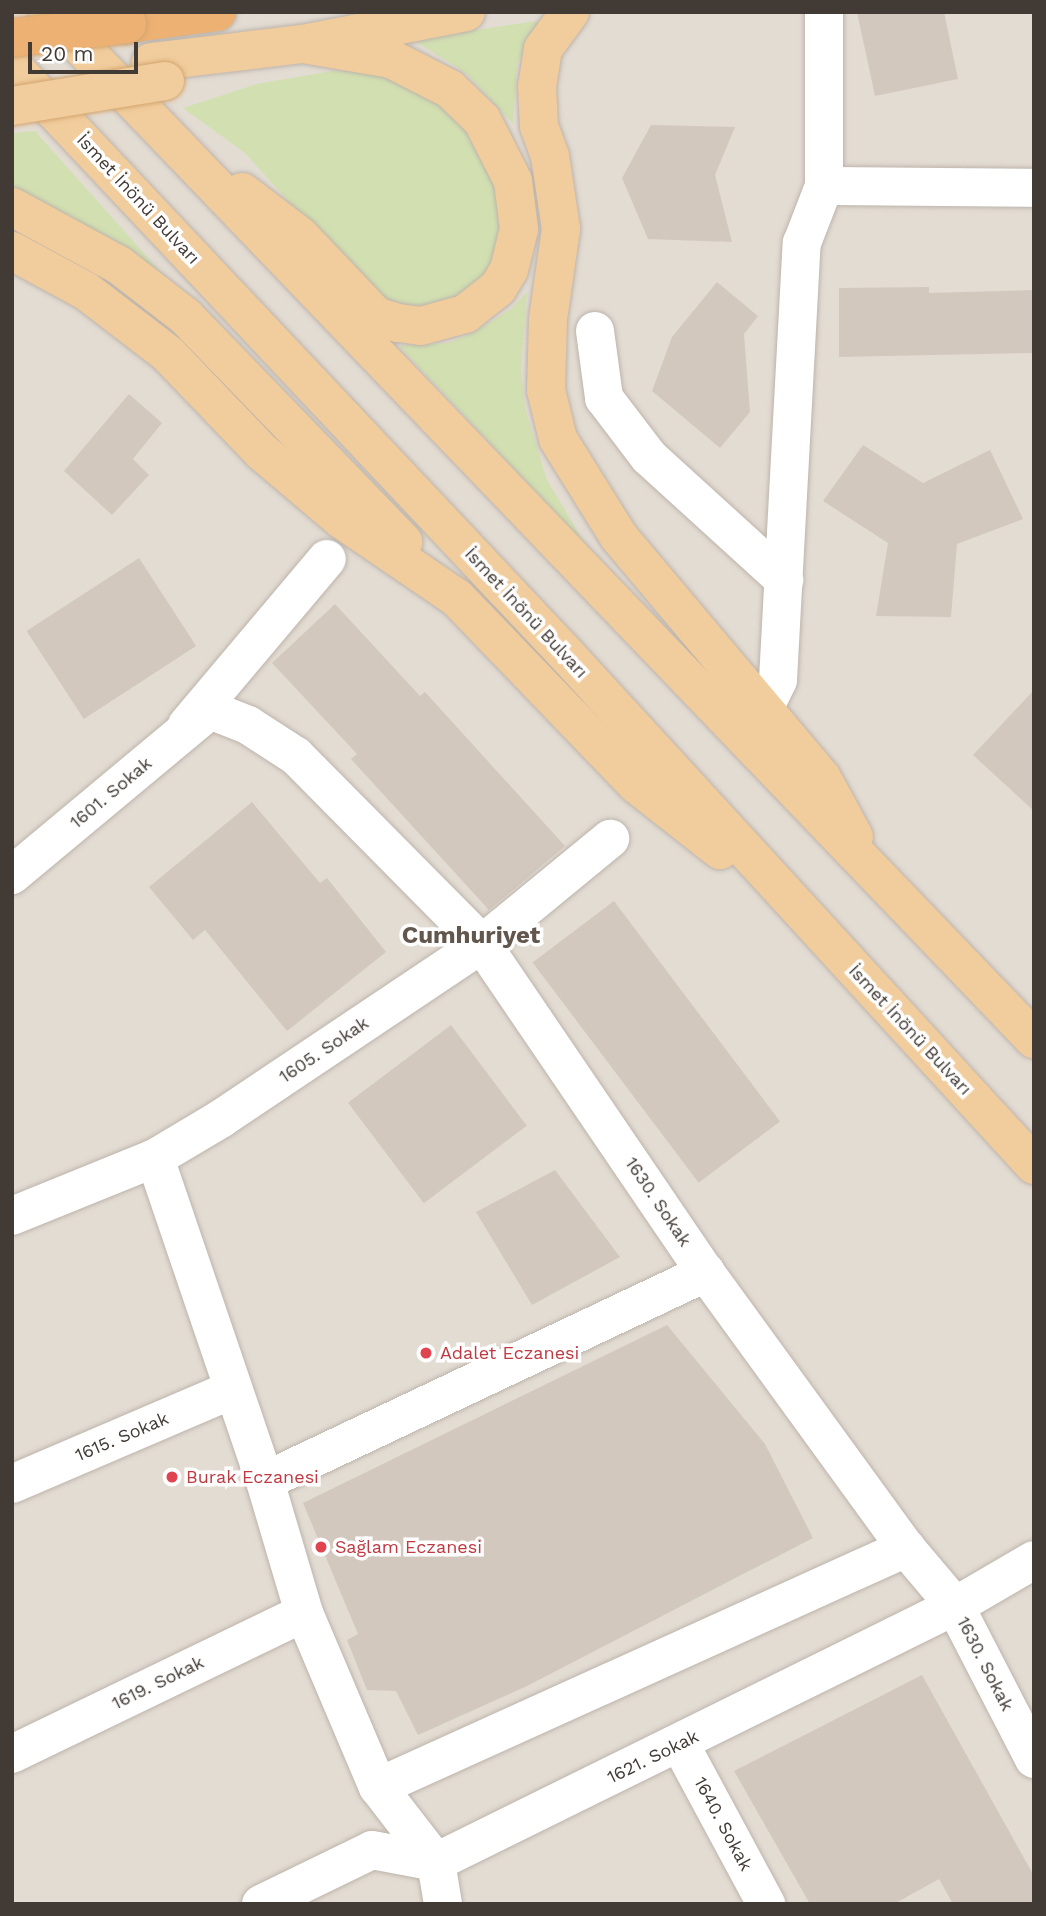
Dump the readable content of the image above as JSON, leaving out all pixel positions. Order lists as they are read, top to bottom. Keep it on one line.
{"streets":{"main road":["İsmet İnönü Bulvarı"],"street":["1601. Sokak","1605. Sokak","1630. Sokak","1615. Sokak","1619. Sokak","1621. Sokak","1640. Sokak"]},"crossings":[["1601. Sokak","1630. Sokak"],["1605. Sokak","1630. Sokak"],["1630. Sokak","1621. Sokak"],["1621. Sokak","1640. Sokak"]],"districts":["Cumhuriyet"],"places":["Adalet Eczanesi","Burak Eczanesi","Sağlam Eczanesi"],"scale_bar":"20 m"}
